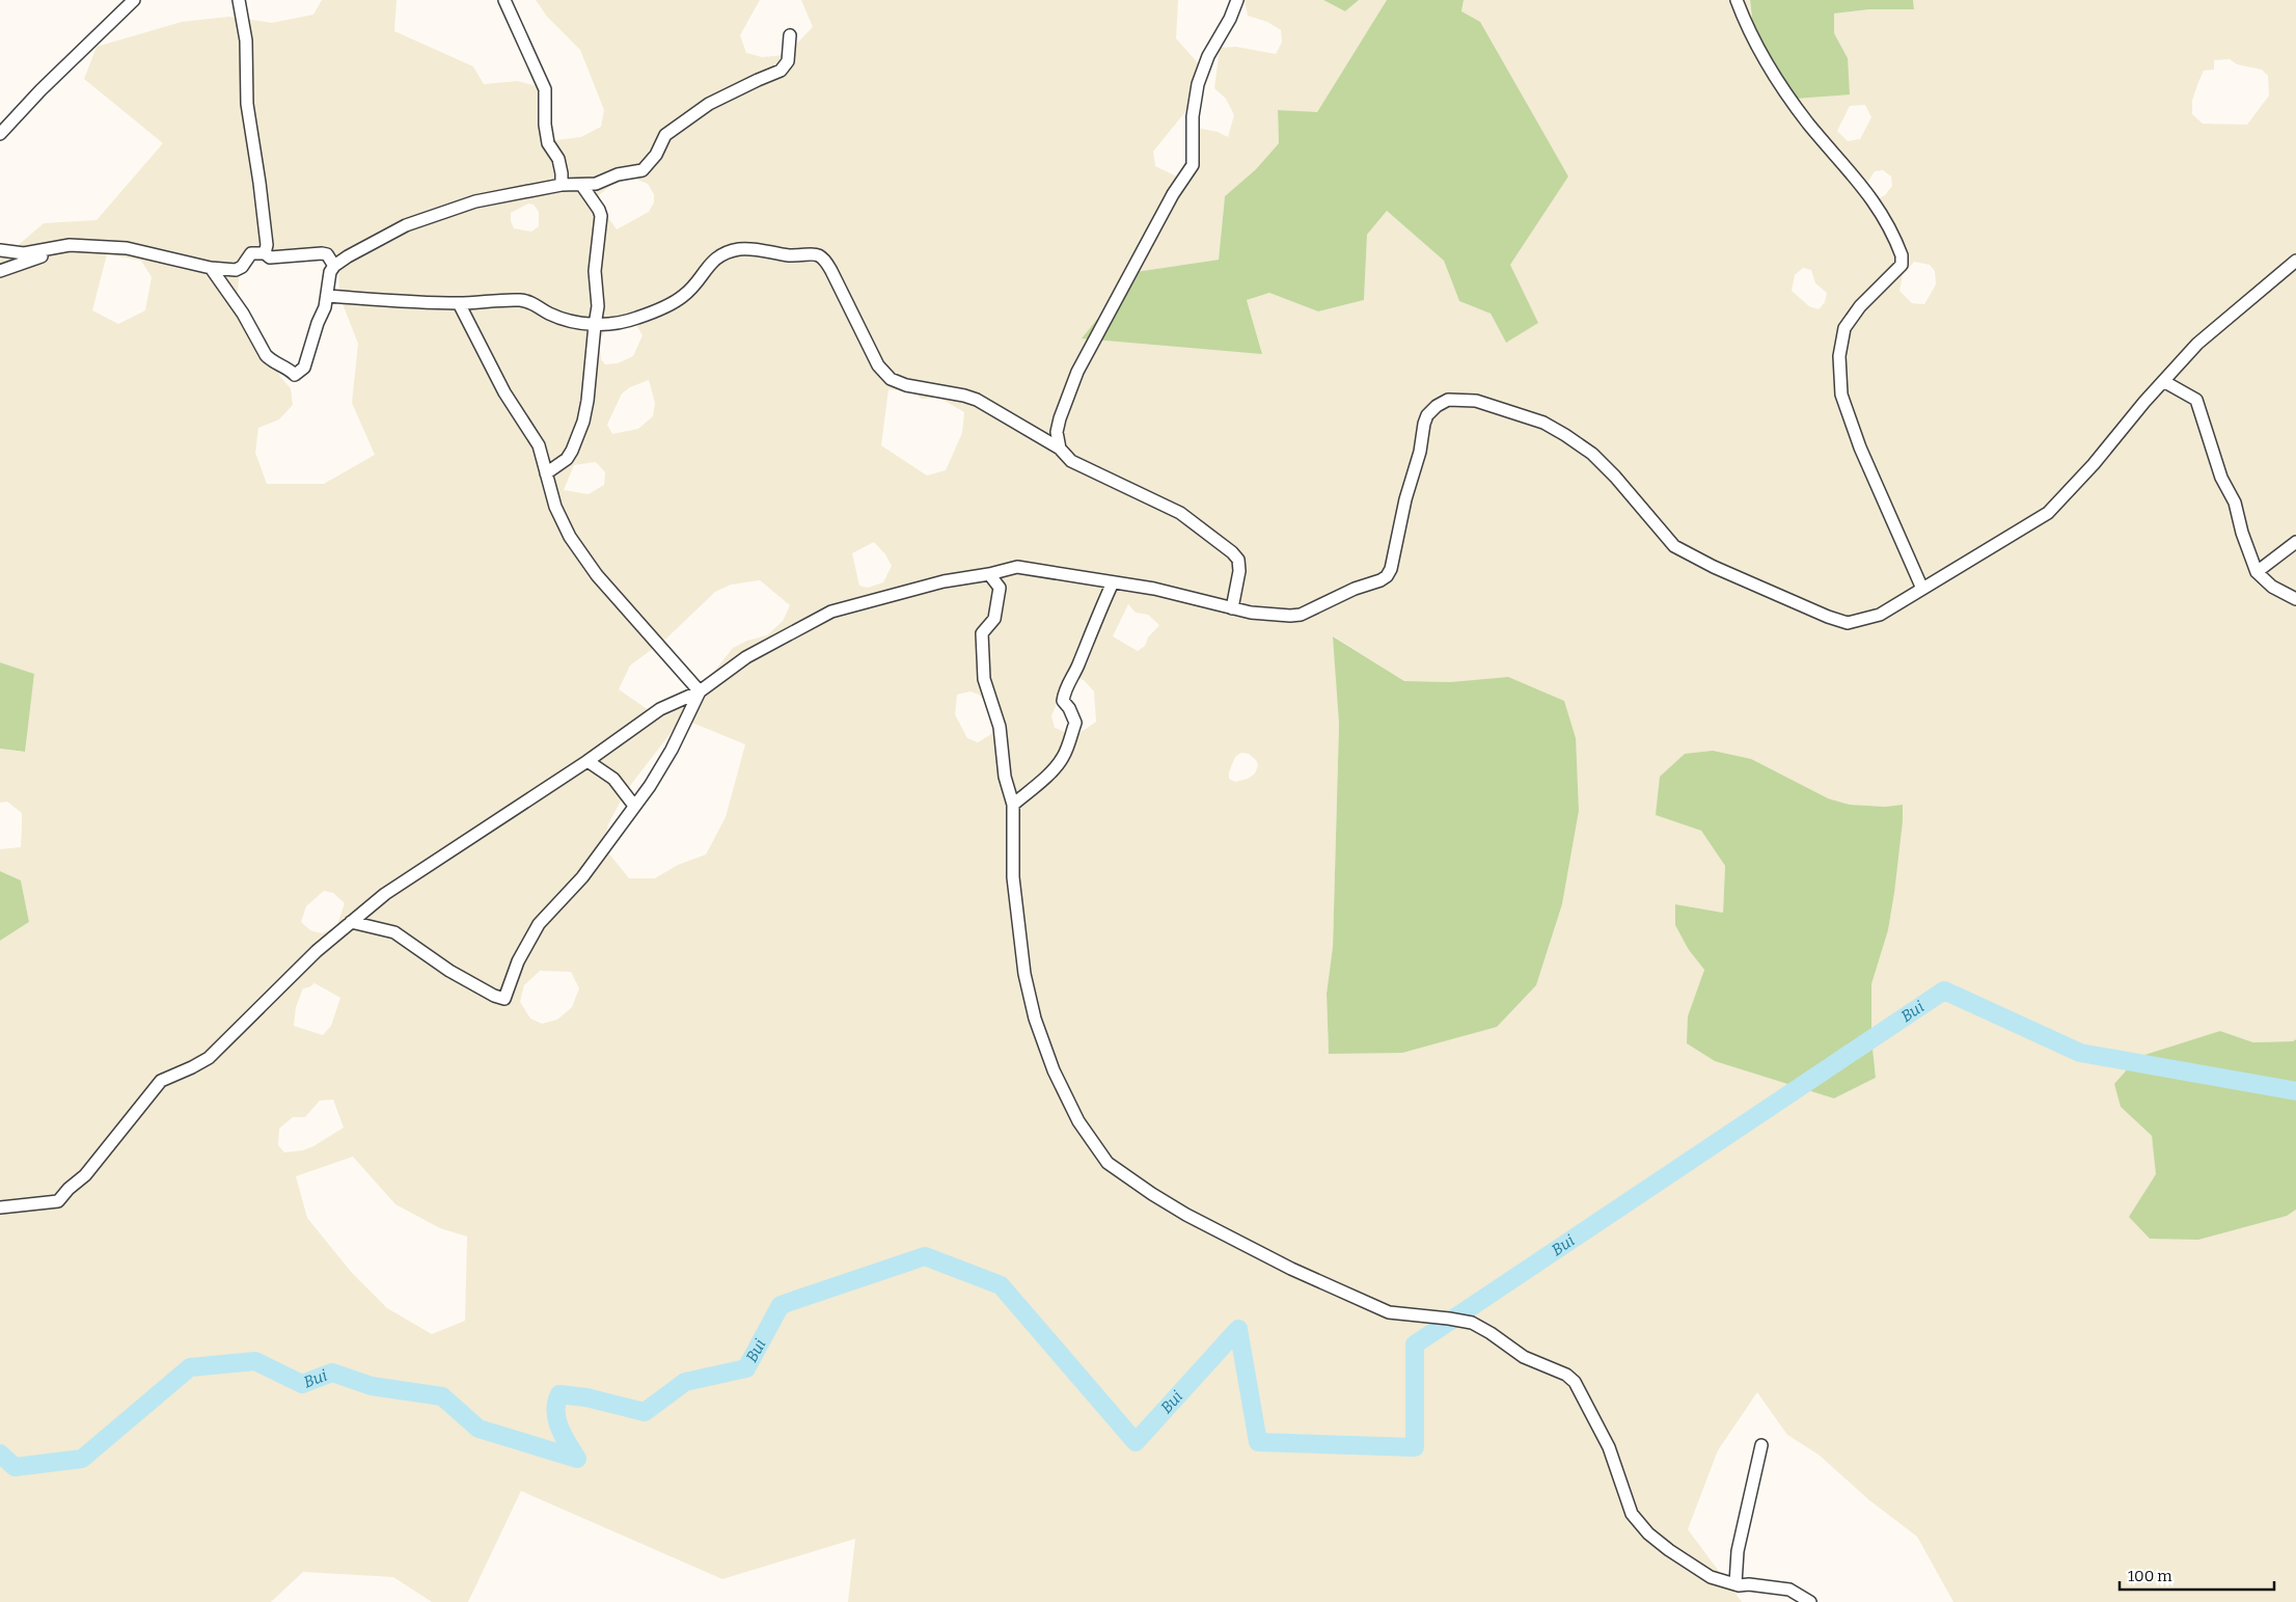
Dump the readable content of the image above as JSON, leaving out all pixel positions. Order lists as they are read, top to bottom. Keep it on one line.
{"water":["Bui"],"scale_bar":"100 m"}
